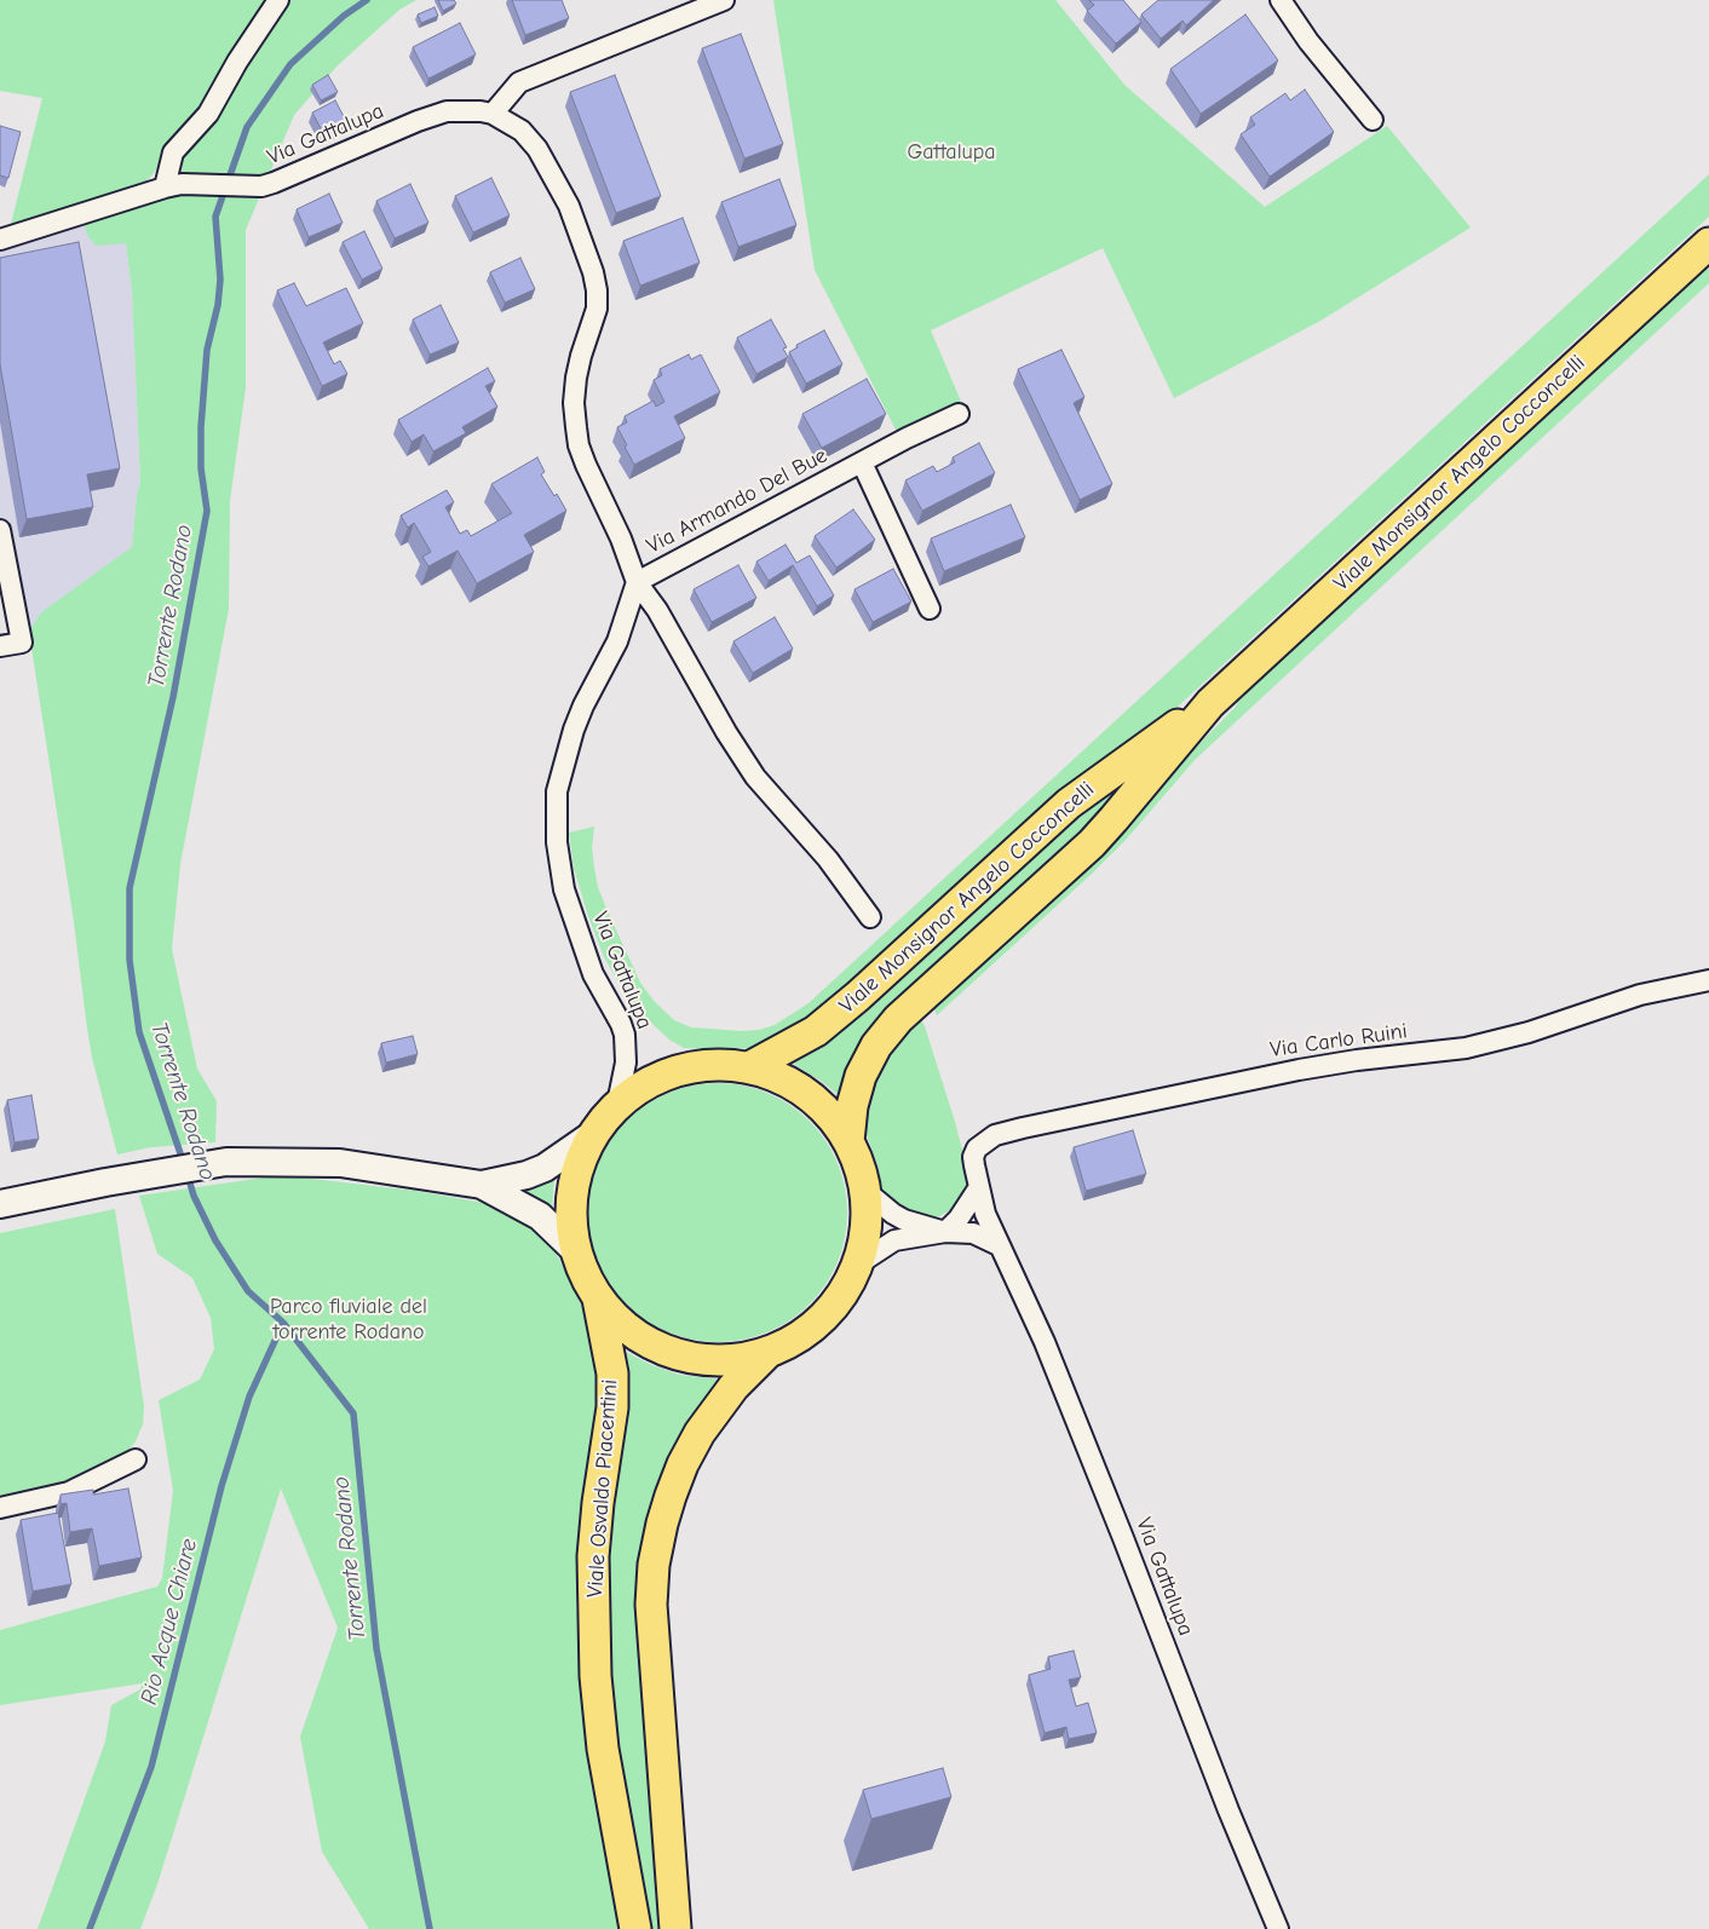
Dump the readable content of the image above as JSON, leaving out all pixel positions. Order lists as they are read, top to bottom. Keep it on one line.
{"streets":{"main road":["Viale Monsignor Angelo Cocconcelli","Viale Osvaldo Piacentini"],"street":["Via Gattalupa","Via Armando Del Bue","Via Carlo Ruini"]},"crossings":[["Via Gattalupa","Via Armando Del Bue"],["Via Gattalupa","Via Carlo Ruini"]],"water":["Torrente Rodano","Rio Acque Chiare"],"parks":["Gattalupa","Parco fluviale del torrente Rodano"]}
